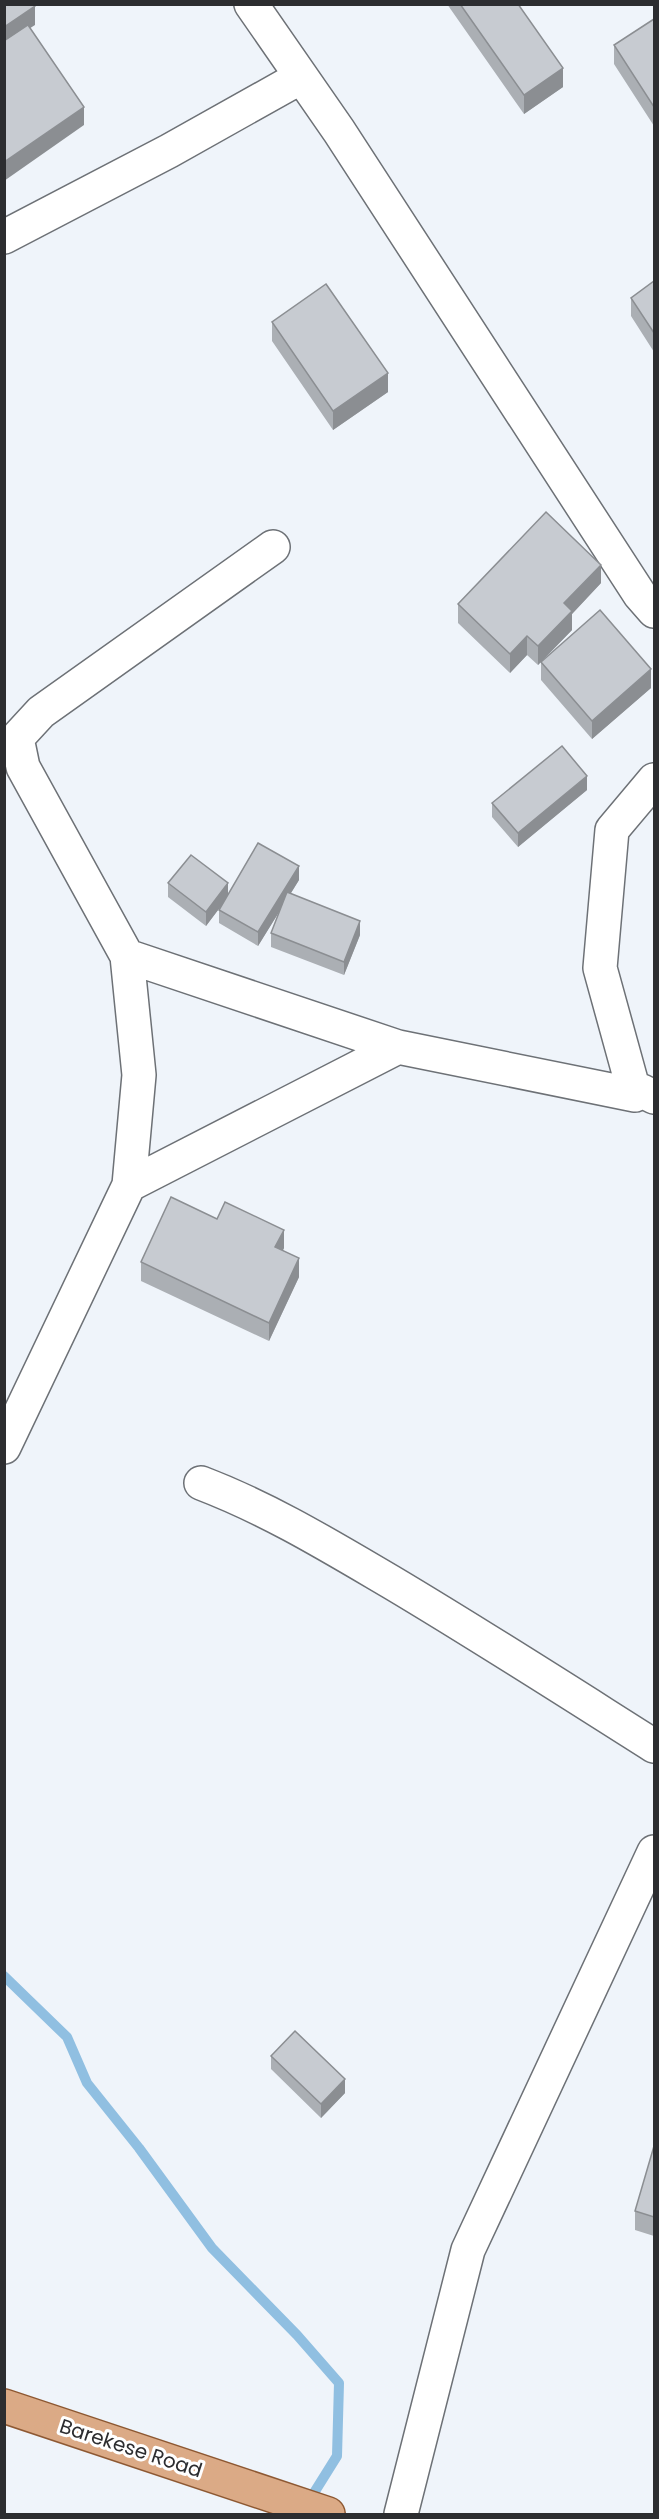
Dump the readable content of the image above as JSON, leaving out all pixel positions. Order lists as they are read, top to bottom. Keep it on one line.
{"streets":{"main road":["Barekese Road"]}}
